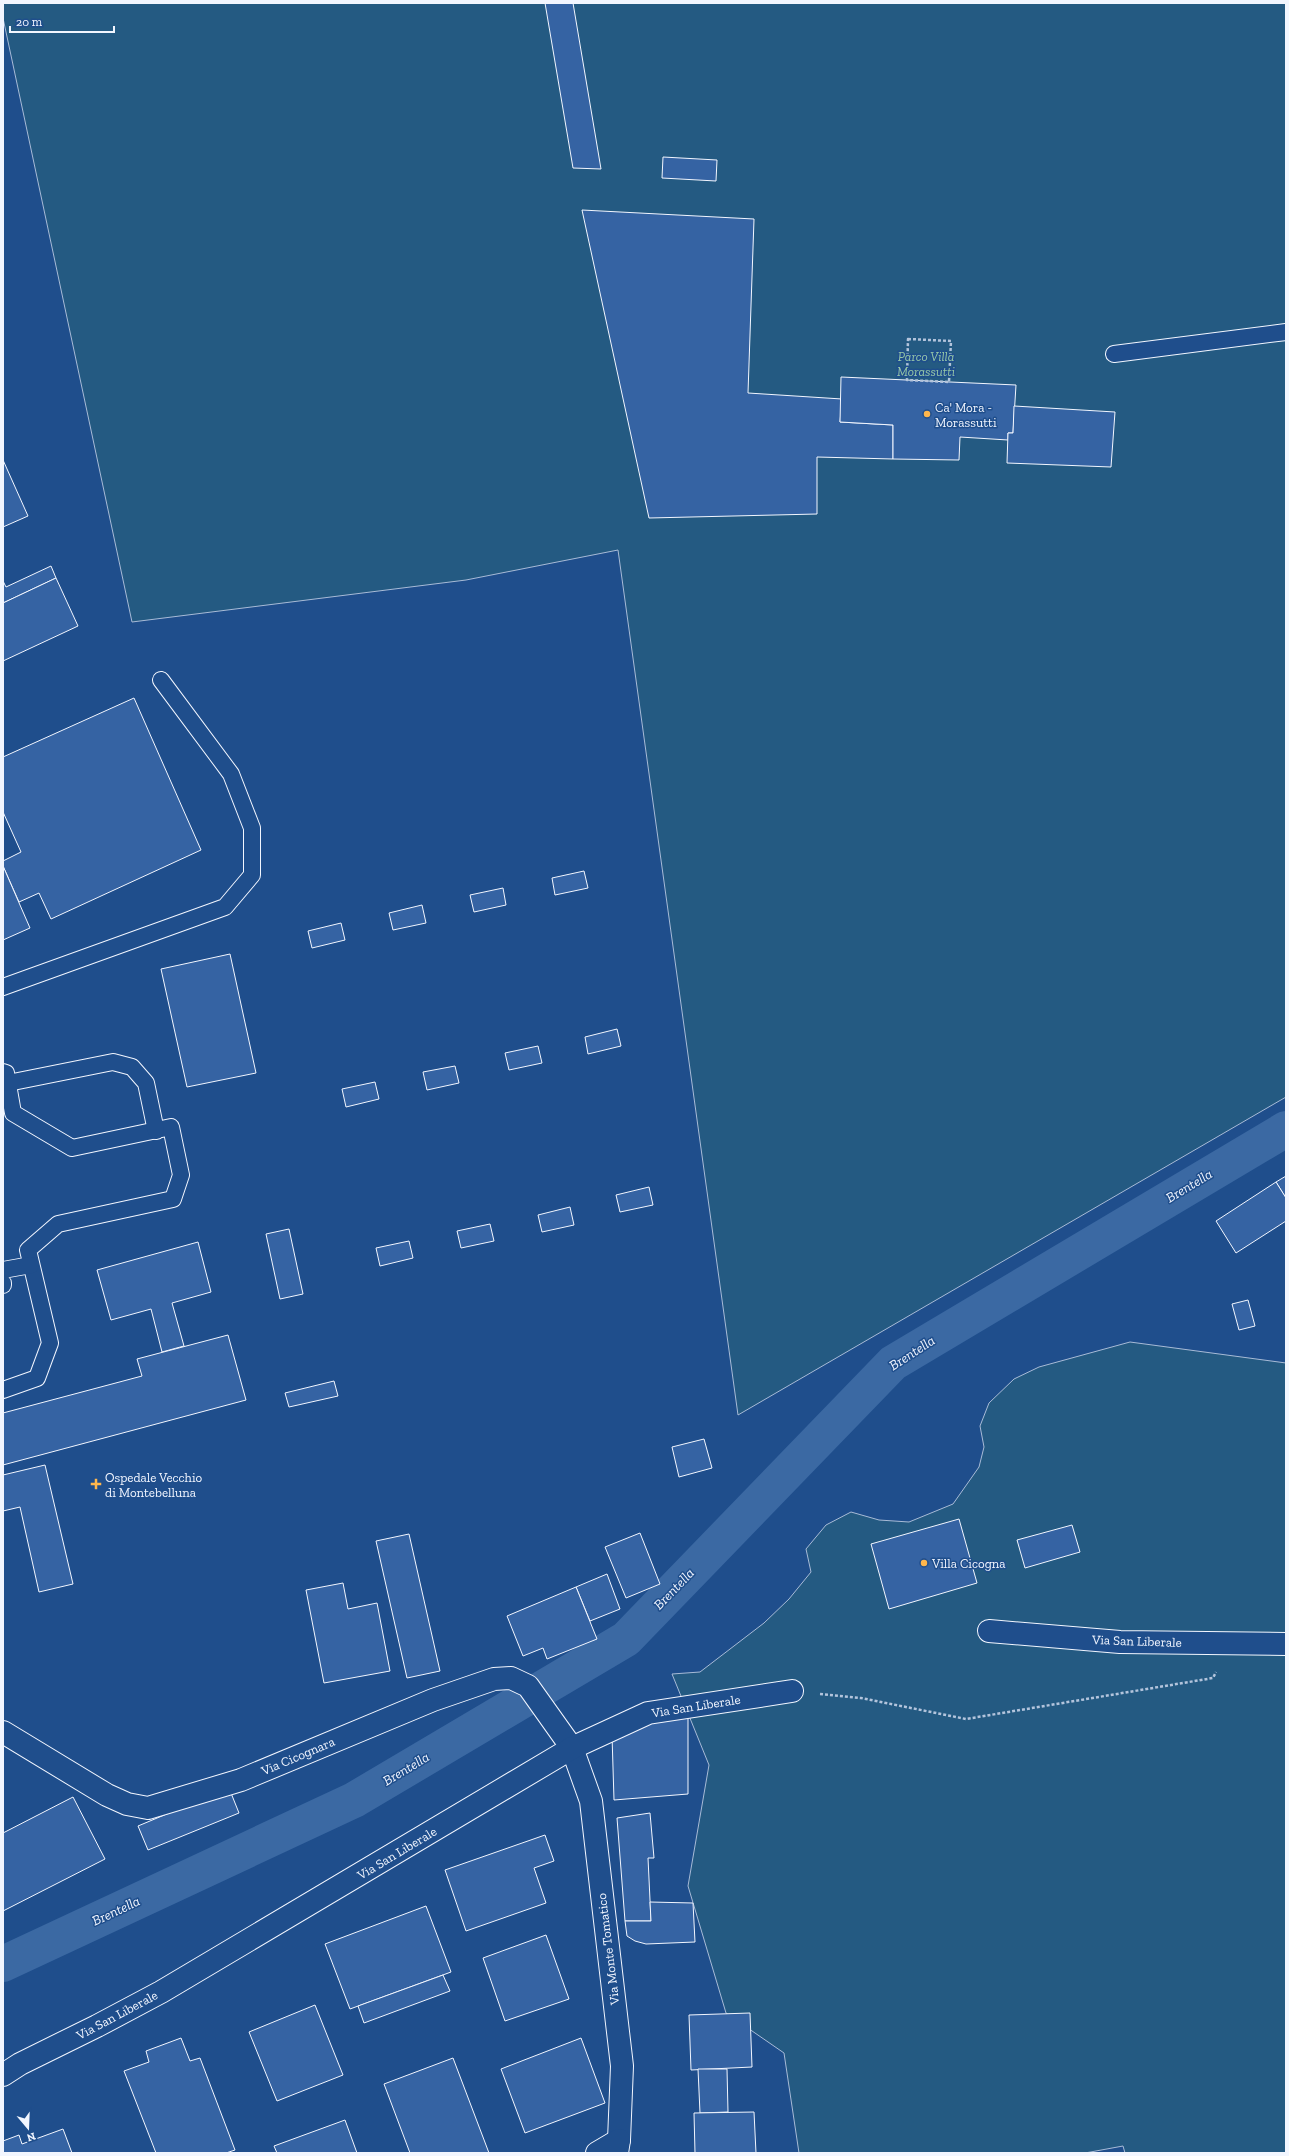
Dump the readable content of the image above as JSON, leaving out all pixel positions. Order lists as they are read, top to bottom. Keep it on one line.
{"streets":{"street":["Via San Liberale","Via Cicognara","Via Monte Tomatico"]},"crossings":[["Via San Liberale","Via Cicognara"],["Via San Liberale","Via Monte Tomatico"],["Via Cicognara","Via Monte Tomatico"]],"water":["Brentella"],"parks":["Parco Villa Morassutti"],"places":{"other":["Ca' Mora - Morassutti","Villa Cicogna"],"health":["Ospedale Vecchio di Montebelluna"]},"scale_bar":"20 m","north":"bottom"}
